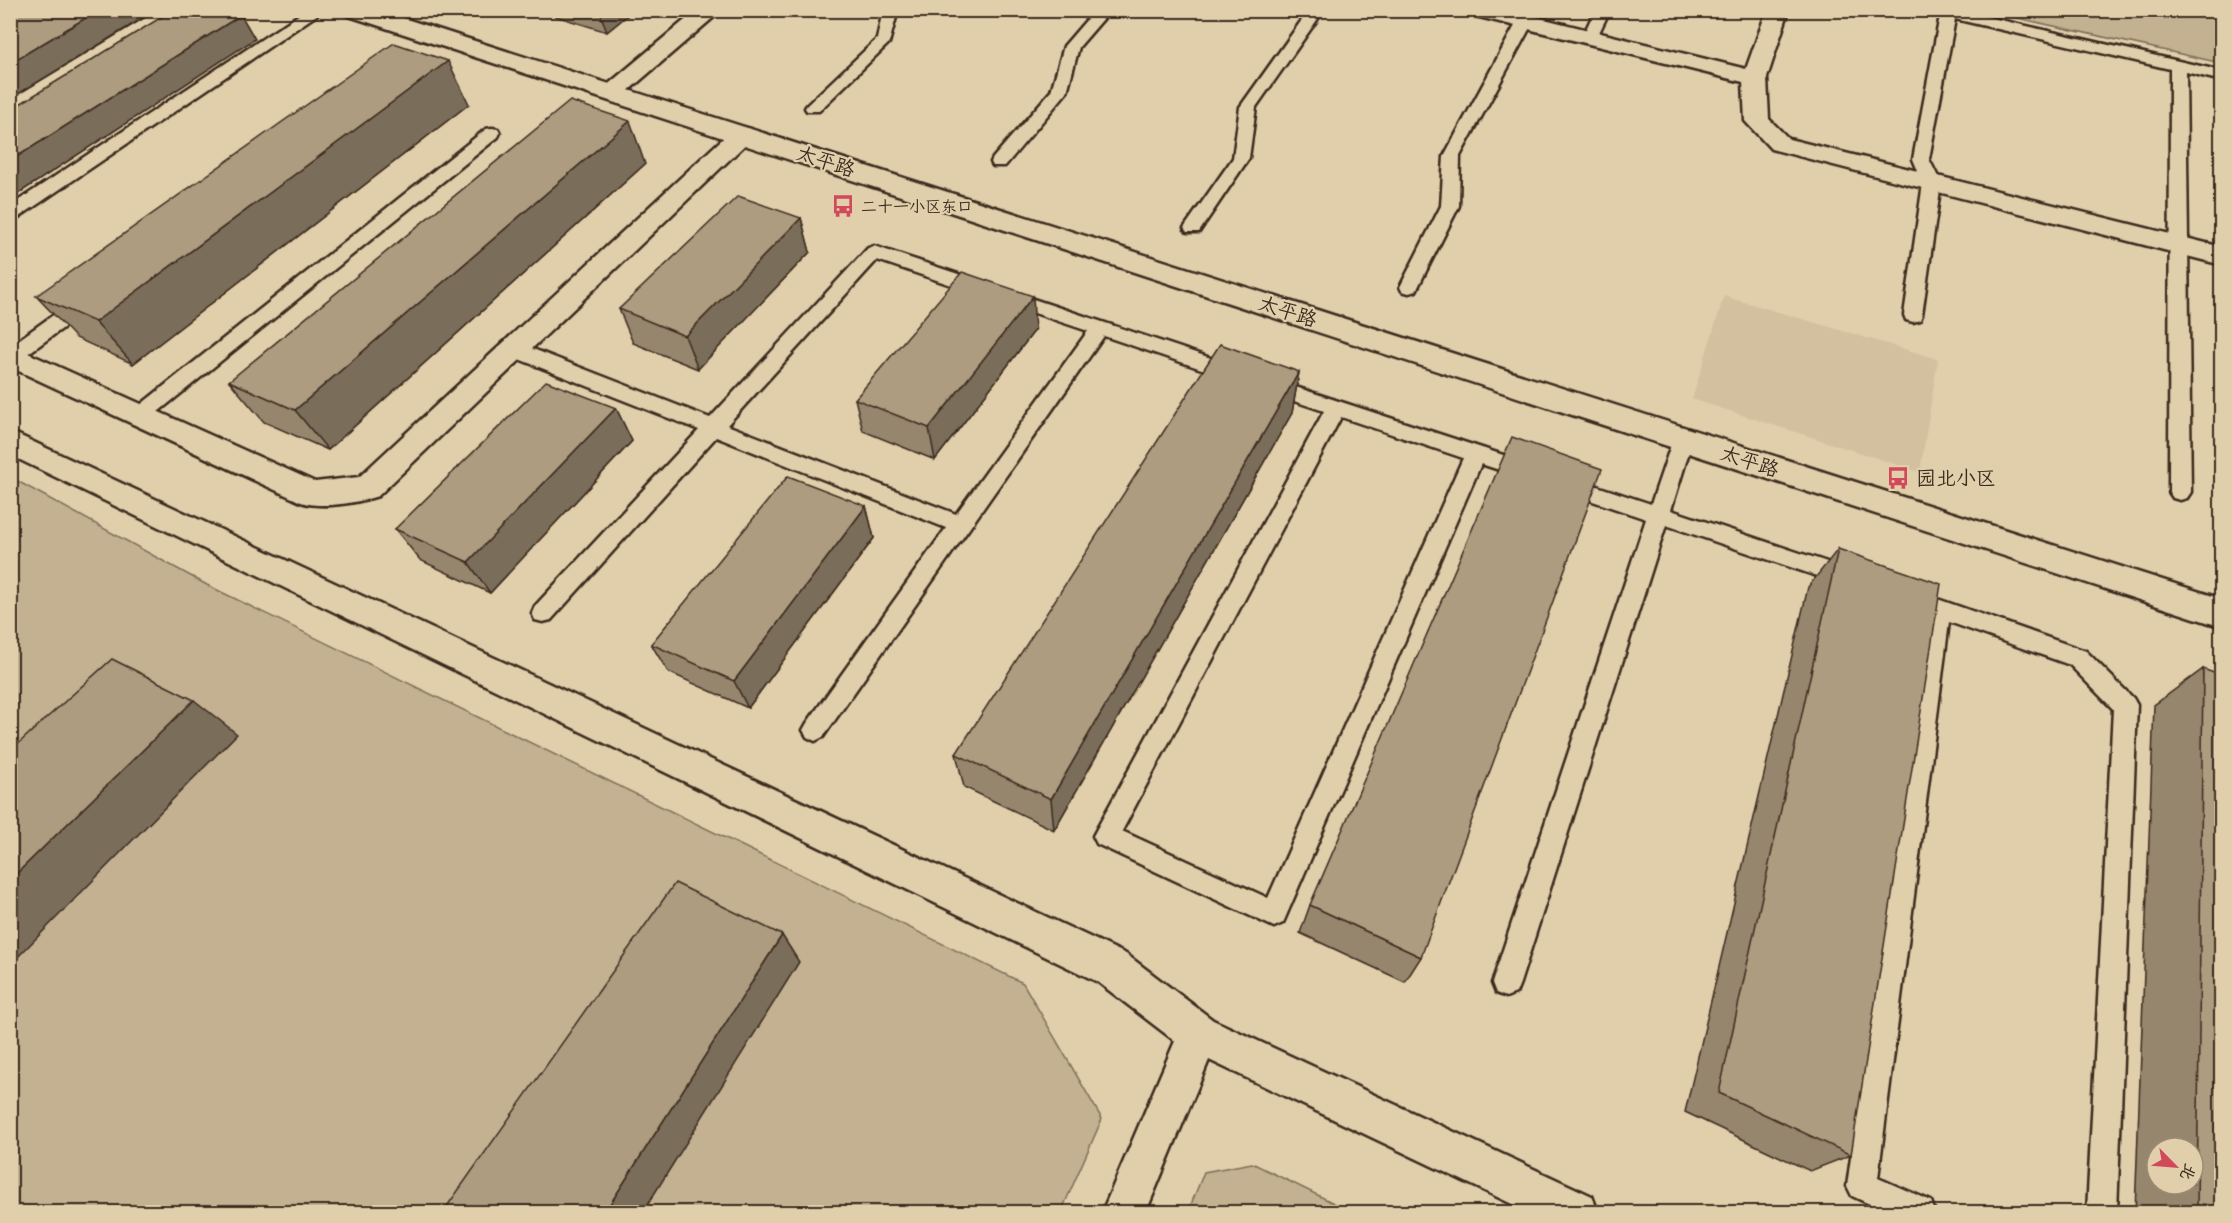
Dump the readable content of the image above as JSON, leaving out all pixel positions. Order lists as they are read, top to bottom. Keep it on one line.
{"streets":{"street":["太平路"]},"places":{"bus stop":["二十一小区东口","园北小区"]},"north":"bottom right"}
